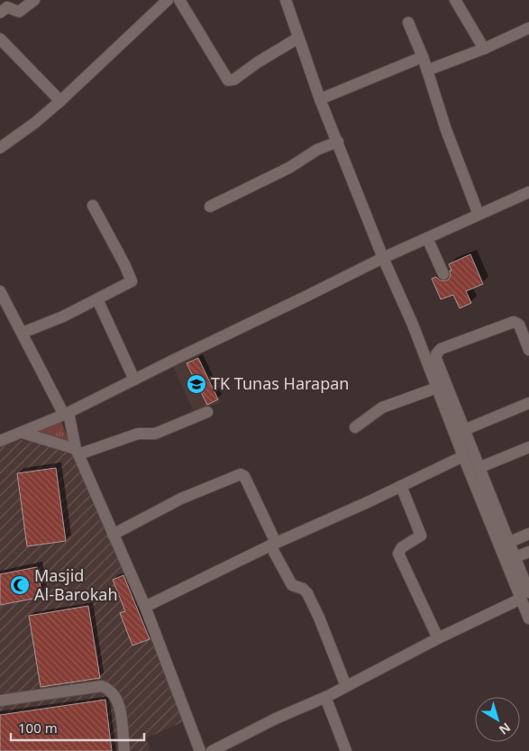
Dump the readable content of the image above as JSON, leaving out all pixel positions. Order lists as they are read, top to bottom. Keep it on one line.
{"places":{"school or university":["TK Tunas Harapan"],"mosque":["Masjid Al-Barokah"]},"scale_bar":"100 m","north":"bottom right"}
